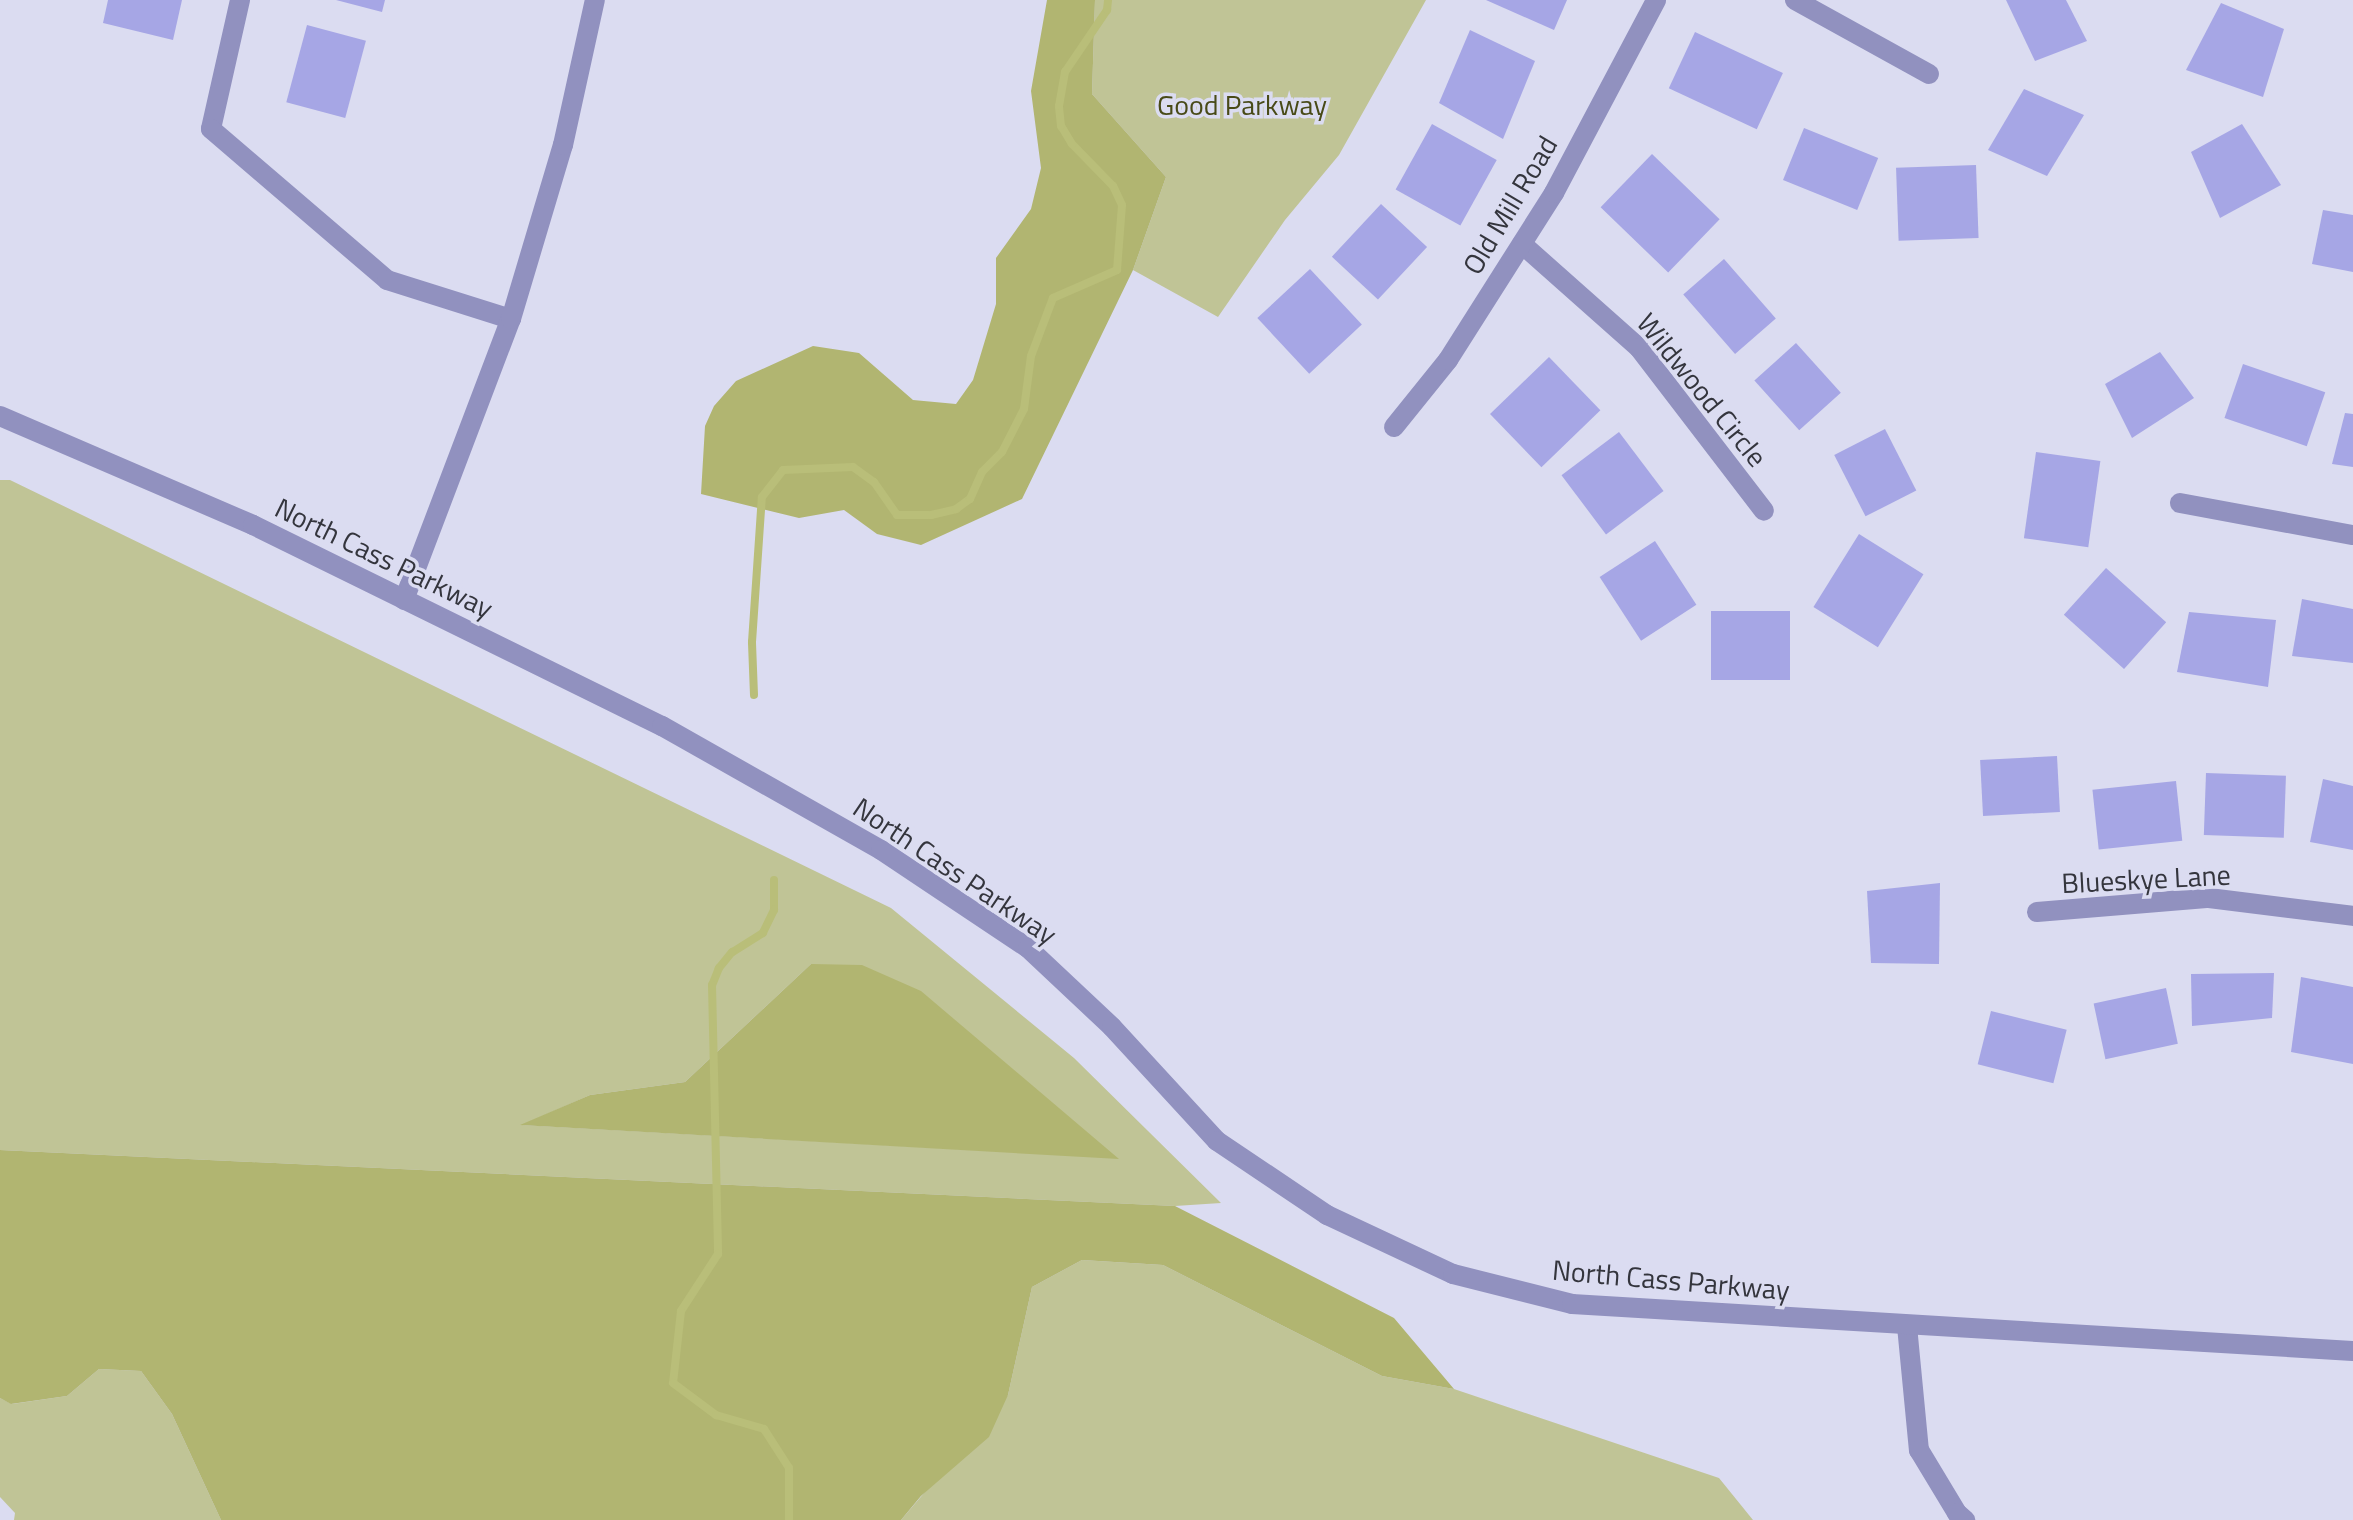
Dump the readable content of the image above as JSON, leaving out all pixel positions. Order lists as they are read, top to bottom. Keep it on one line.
{"streets":{"street":["Old Mill Road","Wildwood Circle","North Cass Parkway","Blueskye Lane"]},"crossings":[["Old Mill Road","Wildwood Circle"]],"parks":["Good Parkway"]}
